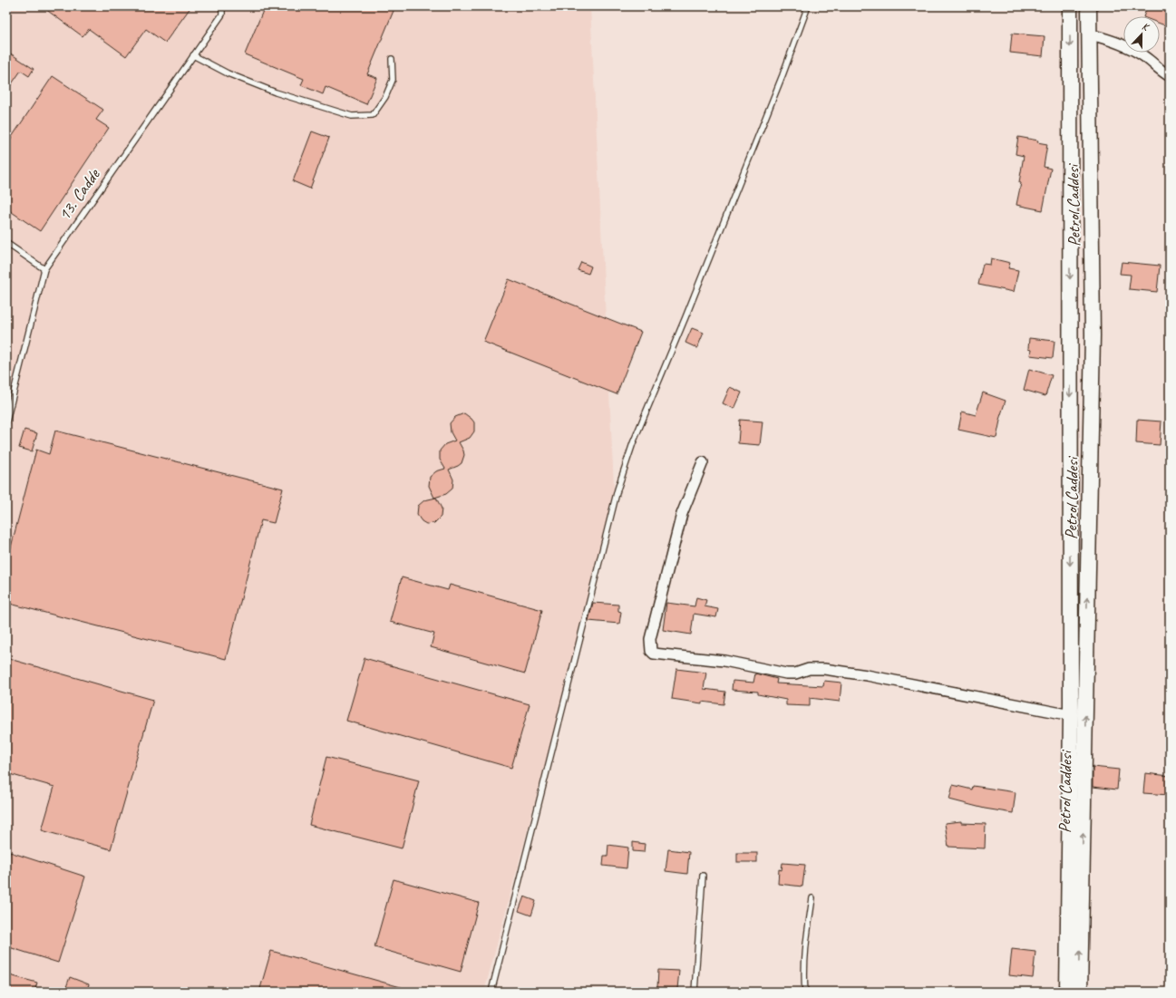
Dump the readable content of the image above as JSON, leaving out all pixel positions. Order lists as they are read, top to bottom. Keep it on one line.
{"streets":{"main road":["Petrol Caddesi"],"lane":["13. Cadde"]},"north":"top"}
